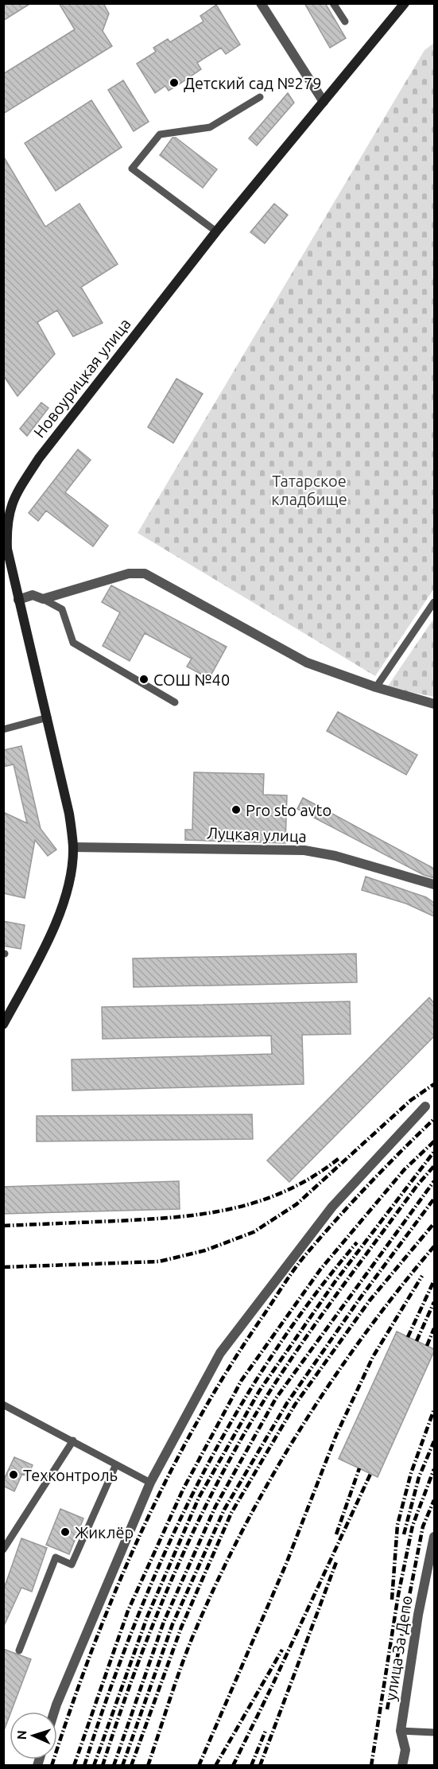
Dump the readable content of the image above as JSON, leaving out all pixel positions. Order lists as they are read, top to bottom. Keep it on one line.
{"streets":{"main road":["Новоурицкая улица"],"street":["Луцкая улица","улица За Депо"]},"crossings":[["Новоурицкая улица","Луцкая улица"]],"parks":["Татарское кладбище"],"places":["Детский сад №279","СОШ №40","Pro sto avto","Техконтроль","Жиклёр"],"north":"left"}
